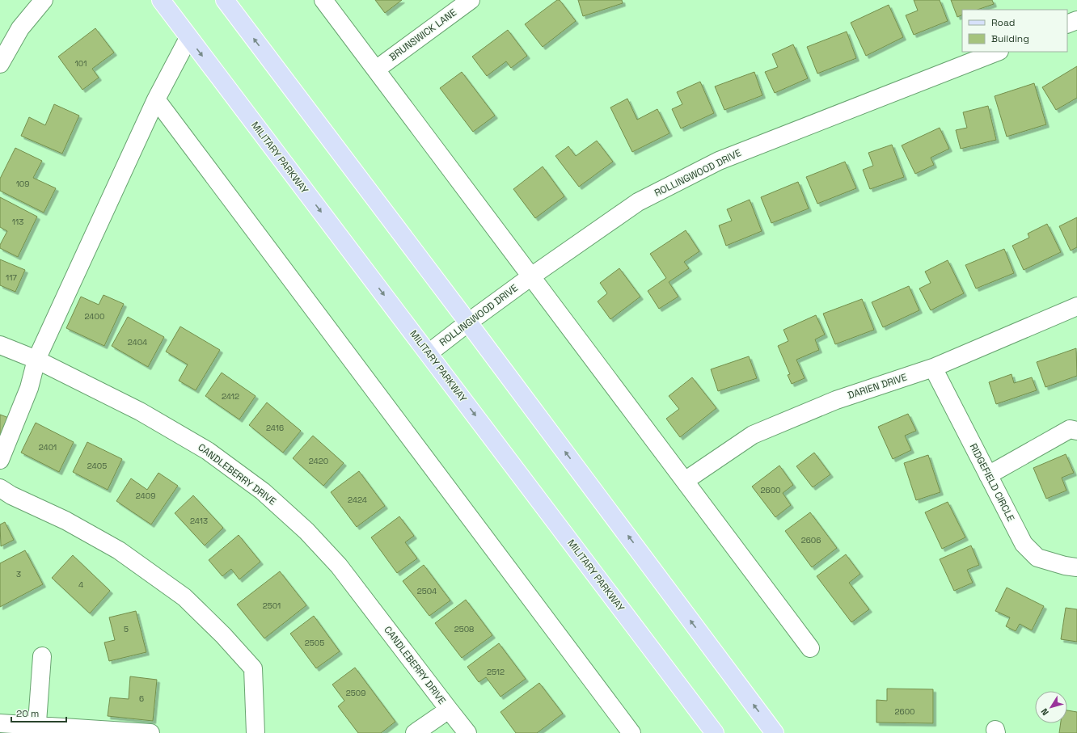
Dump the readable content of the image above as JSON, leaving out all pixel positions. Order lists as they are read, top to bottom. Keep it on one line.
{"streets":{"main road":["MILITARY PARKWAY"],"street":["BRUNSWICK LANE","ROLLINGWOOD DRIVE","DARIEN DRIVE","CANDLEBERRY DRIVE","RIDGEFIELD CIRCLE"]},"crossings":[["MILITARY PARKWAY","ROLLINGWOOD DRIVE"],["DARIEN DRIVE","RIDGEFIELD CIRCLE"]],"house_numbers":["101","109","113","117","2400","2404","2412","2416","2401","2420","2405","2600","2409","2424","2413","2606","3","4","2504","2501","5","2508","2505","2512","2509","6","2600"],"legend":["Road","Building"],"scale_bar":"20 m","north":"bottom left"}
